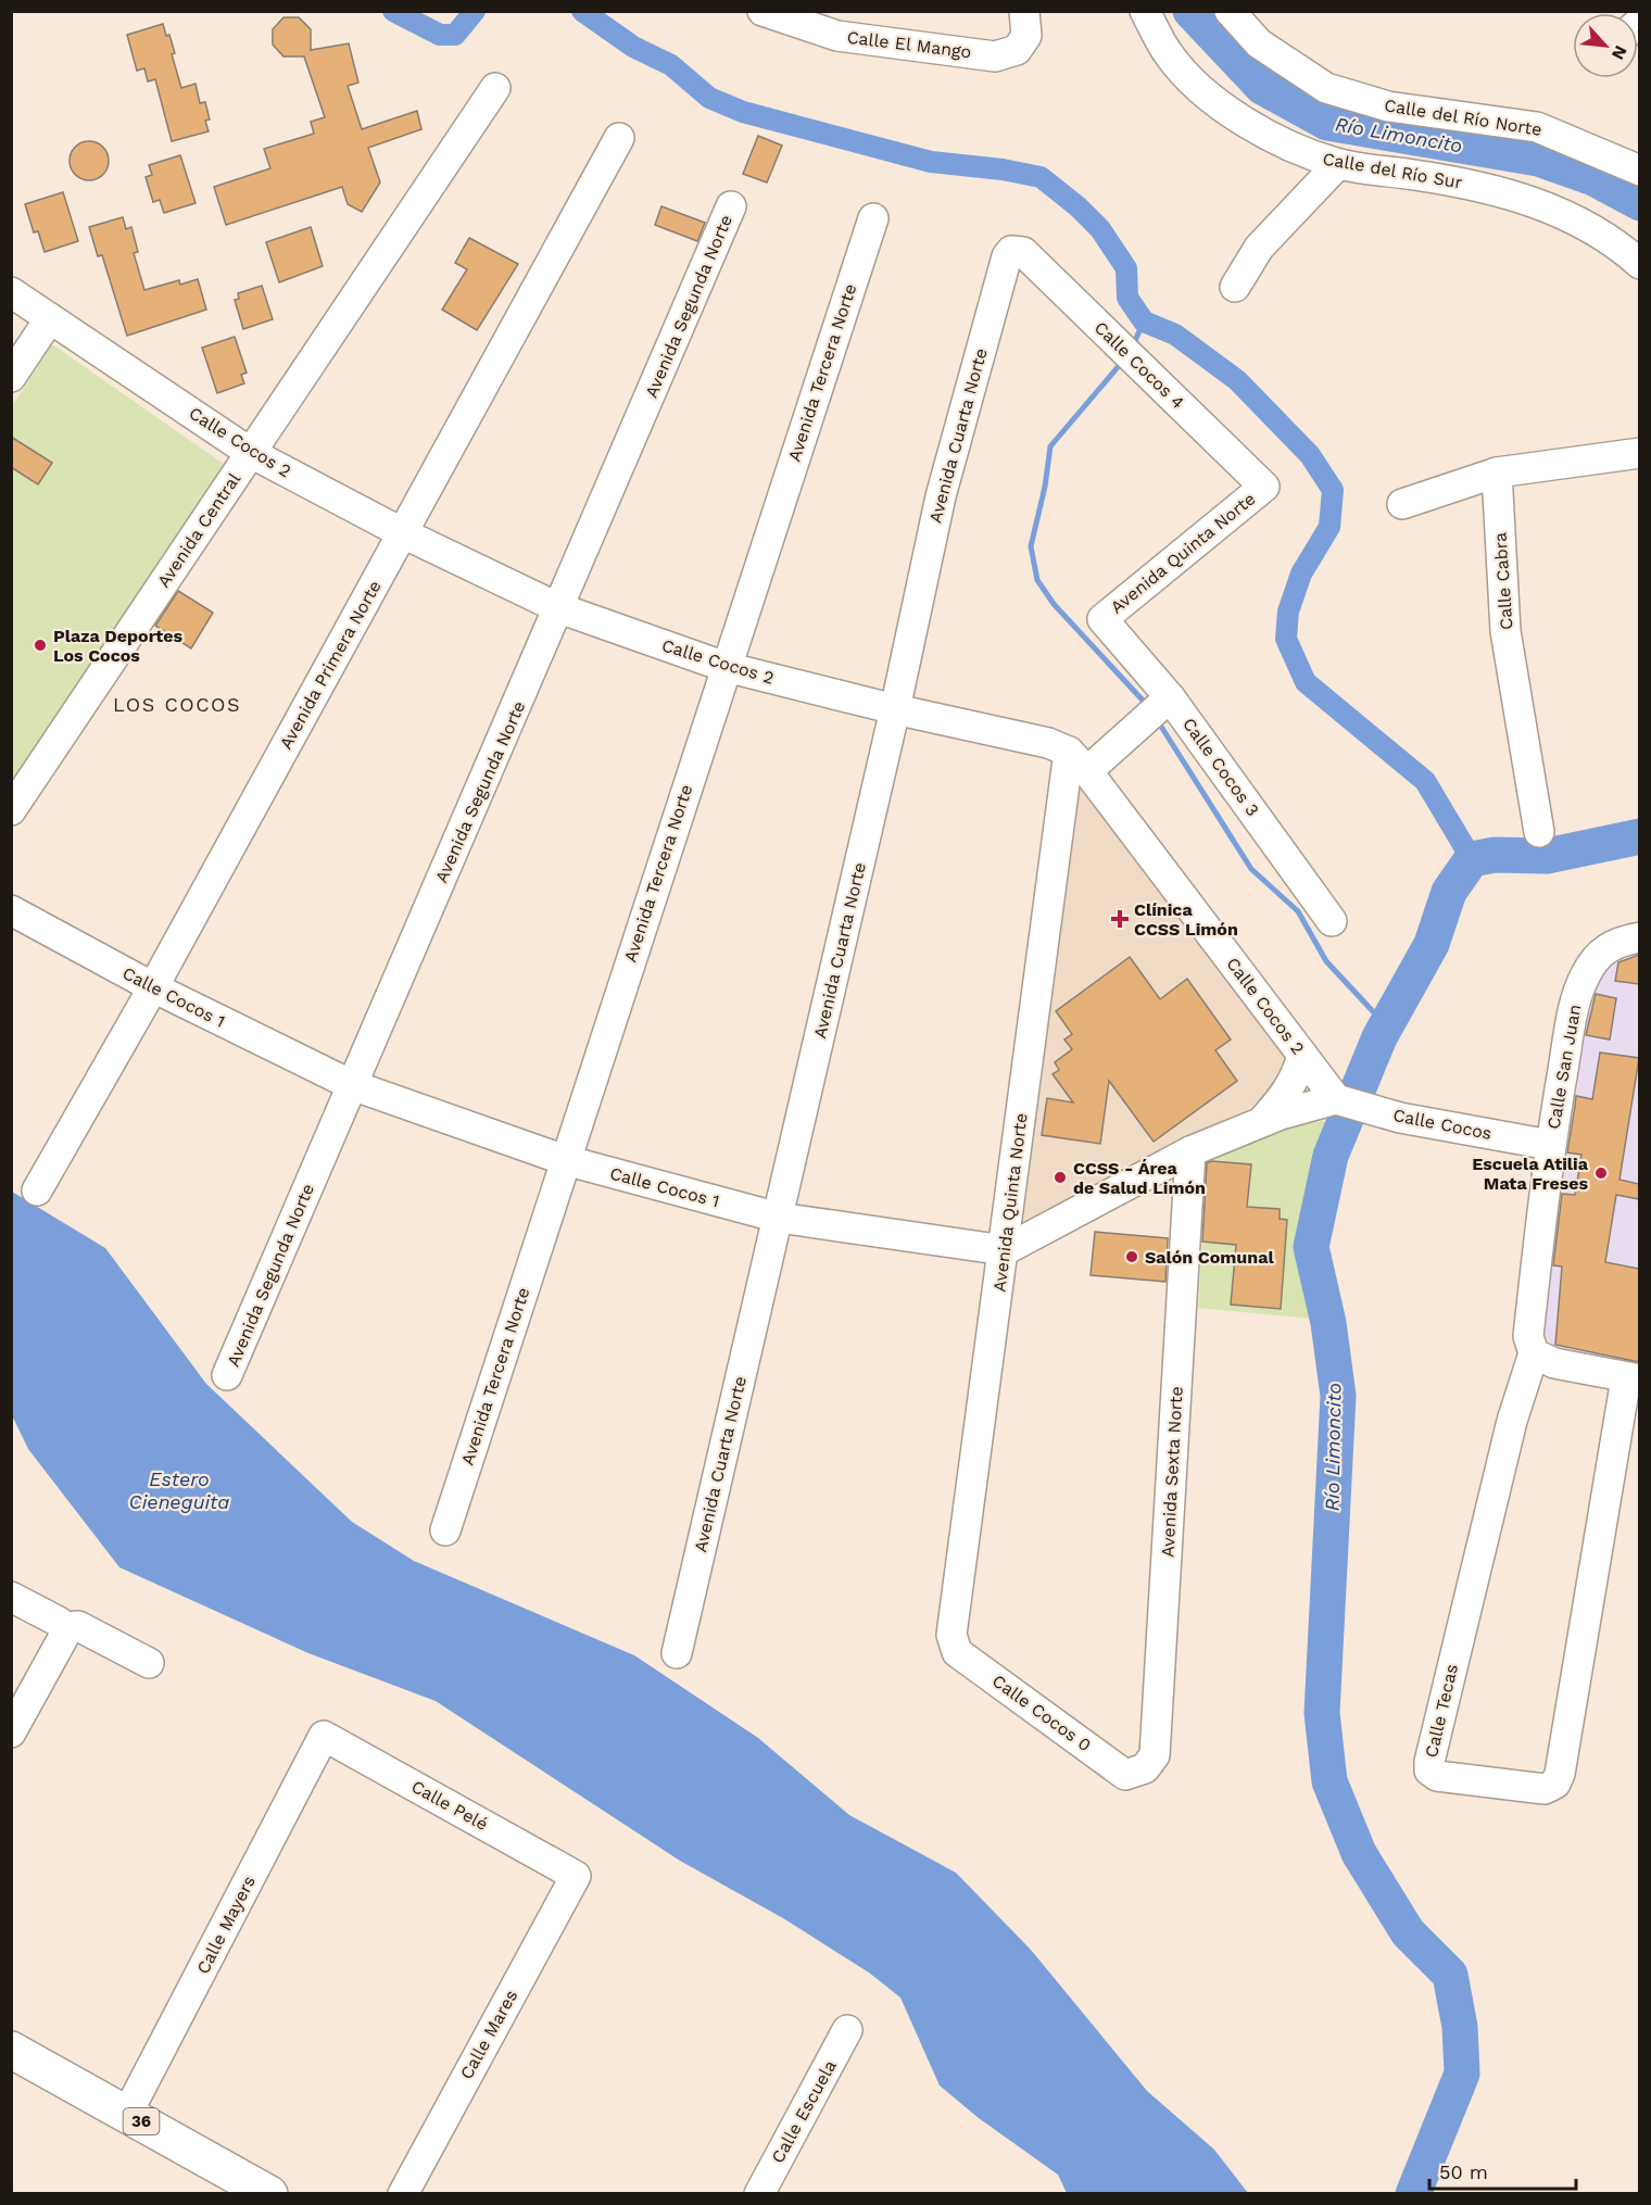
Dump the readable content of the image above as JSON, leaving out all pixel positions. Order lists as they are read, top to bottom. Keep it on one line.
{"streets":{"main road":["36"],"street":["Calle El Mango","Calle del Río Norte","Calle del Río Sur","Avenida Segunda Norte","Calle Cocos 4","Avenida Tercera Norte","Avenida Cuarta Norte","Calle Cocos 2","Avenida Central","Avenida Quinta Norte","Calle Cabra","Avenida Primera Norte","Calle Cocos 3","Calle Cocos 1","Calle San Juan","Calle Cocos","Avenida Sexta Norte","Calle Tecas","Calle Cocos 0","Calle Pelé","Calle Mayers","Calle Mares","Calle Escuela"]},"crossings":[["Avenida Segunda Norte","Calle Cocos 2"],["Avenida Segunda Norte","Calle Cocos 1"],["Calle Cocos 4","Avenida Cuarta Norte"],["Calle Cocos 4","Avenida Quinta Norte"],["Avenida Tercera Norte","Calle Cocos 2"],["Avenida Tercera Norte","Calle Cocos 1"],["Avenida Cuarta Norte","Calle Cocos 2"],["Avenida Cuarta Norte","Calle Cocos 1"],["Calle Cocos 2","Avenida Central"],["Calle Cocos 2","Avenida Quinta Norte"],["Calle Cocos 2","Avenida Primera Norte"],["Calle Cocos 2","Calle Cocos"],["Avenida Quinta Norte","Calle Cocos 3"],["Avenida Quinta Norte","Calle Cocos 1"],["Avenida Quinta Norte","Calle Cocos 0"],["Avenida Primera Norte","Calle Cocos 1"],["Calle San Juan","Calle Cocos"],["Calle San Juan","Calle Tecas"],["Avenida Sexta Norte","Calle Cocos 0"],["Calle Pelé","Calle Mayers"],["Calle Pelé","Calle Mares"],["Calle Mayers","36"]],"districts":["LOS COCOS"],"water":["Río Limoncito","Estero Cieneguita"],"places":{"other":["Plaza Deportes Los Cocos","Escuela Atilia Mata Freses","CCSS - Área de Salud Limón","Salón Comunal"],"health":["Clínica CCSS Limón"]},"scale_bar":"50 m","north":"bottom right"}
